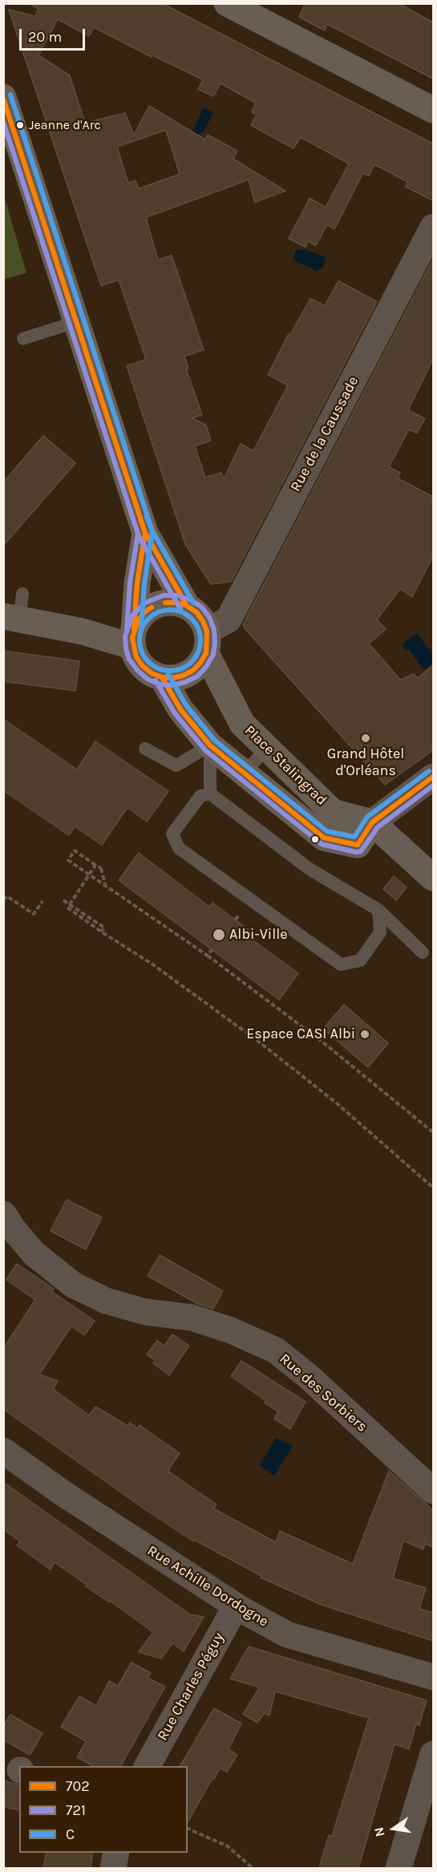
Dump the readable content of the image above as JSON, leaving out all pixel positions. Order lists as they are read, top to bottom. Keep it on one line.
{"streets":{"main road":["Place Stalingrad"],"street":["Rue de la Caussade","Rue des Sorbiers","Rue Achille Dordogne","Rue Charles Péguy"]},"crossings":[["Rue de la Caussade","Place Stalingrad"],["Rue Achille Dordogne","Rue Charles Péguy"]],"places":["Jeanne d'Arc","Grand Hôtel d'Orléans","Albi-Ville","Espace CASI Albi"],"lines":["transit line C","transit line 702","transit line 721"],"legend":["702","721","C"],"scale_bar":"20 m","north":"left"}
